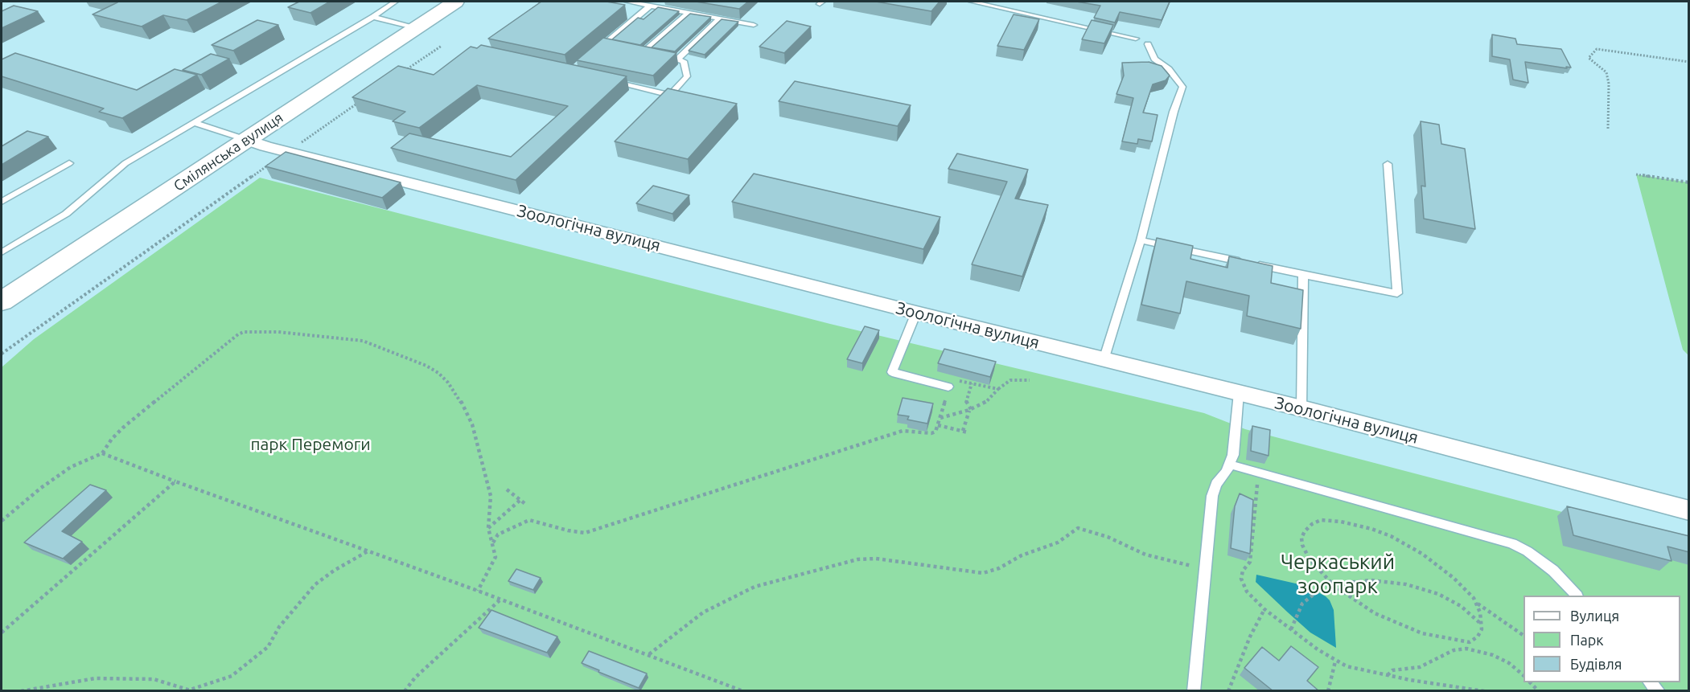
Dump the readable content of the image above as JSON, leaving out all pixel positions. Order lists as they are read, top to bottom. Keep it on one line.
{"streets":{"main road":["Смілянська вулиця"],"street":["Зоологічна вулиця"]},"crossings":[["Смілянська вулиця","Зоологічна вулиця"]],"parks":["парк Перемоги","Черкаський зоопарк"],"legend":["Вулиця","Парк","Будівля"]}
